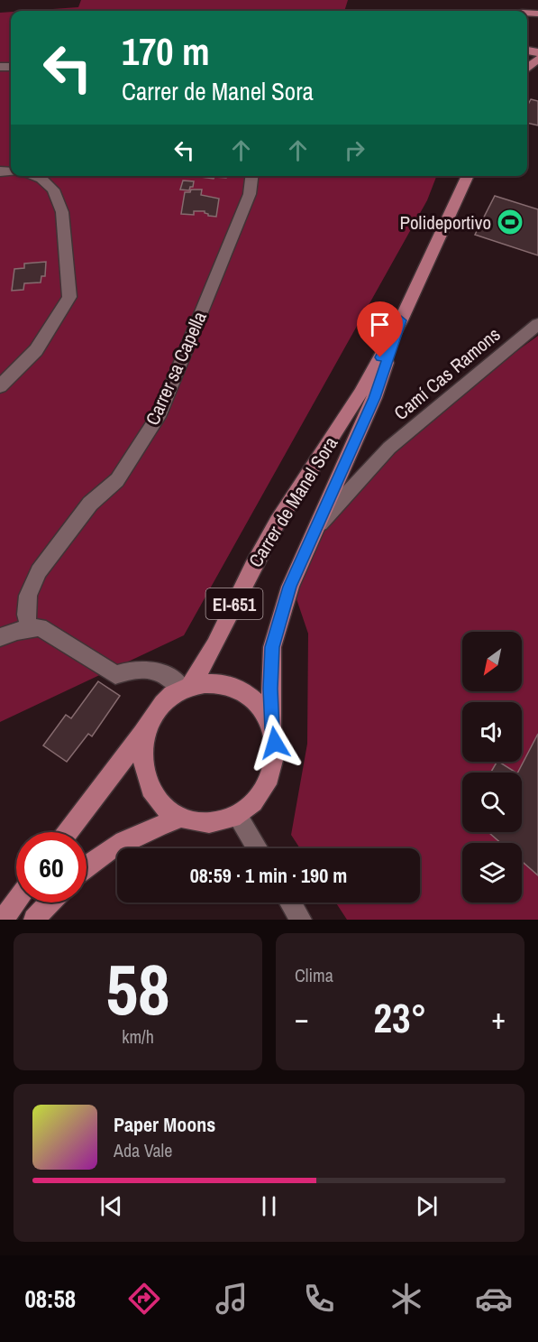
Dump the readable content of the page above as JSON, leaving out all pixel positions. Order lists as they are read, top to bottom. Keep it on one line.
{"streets":{"main road":["Carrer de Manel Sora","EI-651"],"street":["Carrer sa Capella","Camí Cas Ramons"]},"crossings":[["Camí Cas Ramons","Carrer de Manel Sora"],["Carrer de Manel Sora","EI-651"]],"places":{"sports":["Polideportivo"]},"north":"bottom left","page":{"turn":["170 m","Carrer de Manel Sora"],"limit":"60","trip":"08:59 · 1 min · 190 m","tile":[["58","km/h"],"Clima"],"heat":["−","23°","+"],"song":["Paper Moons","Ada Vale"],"tabs":"08:58"}}
